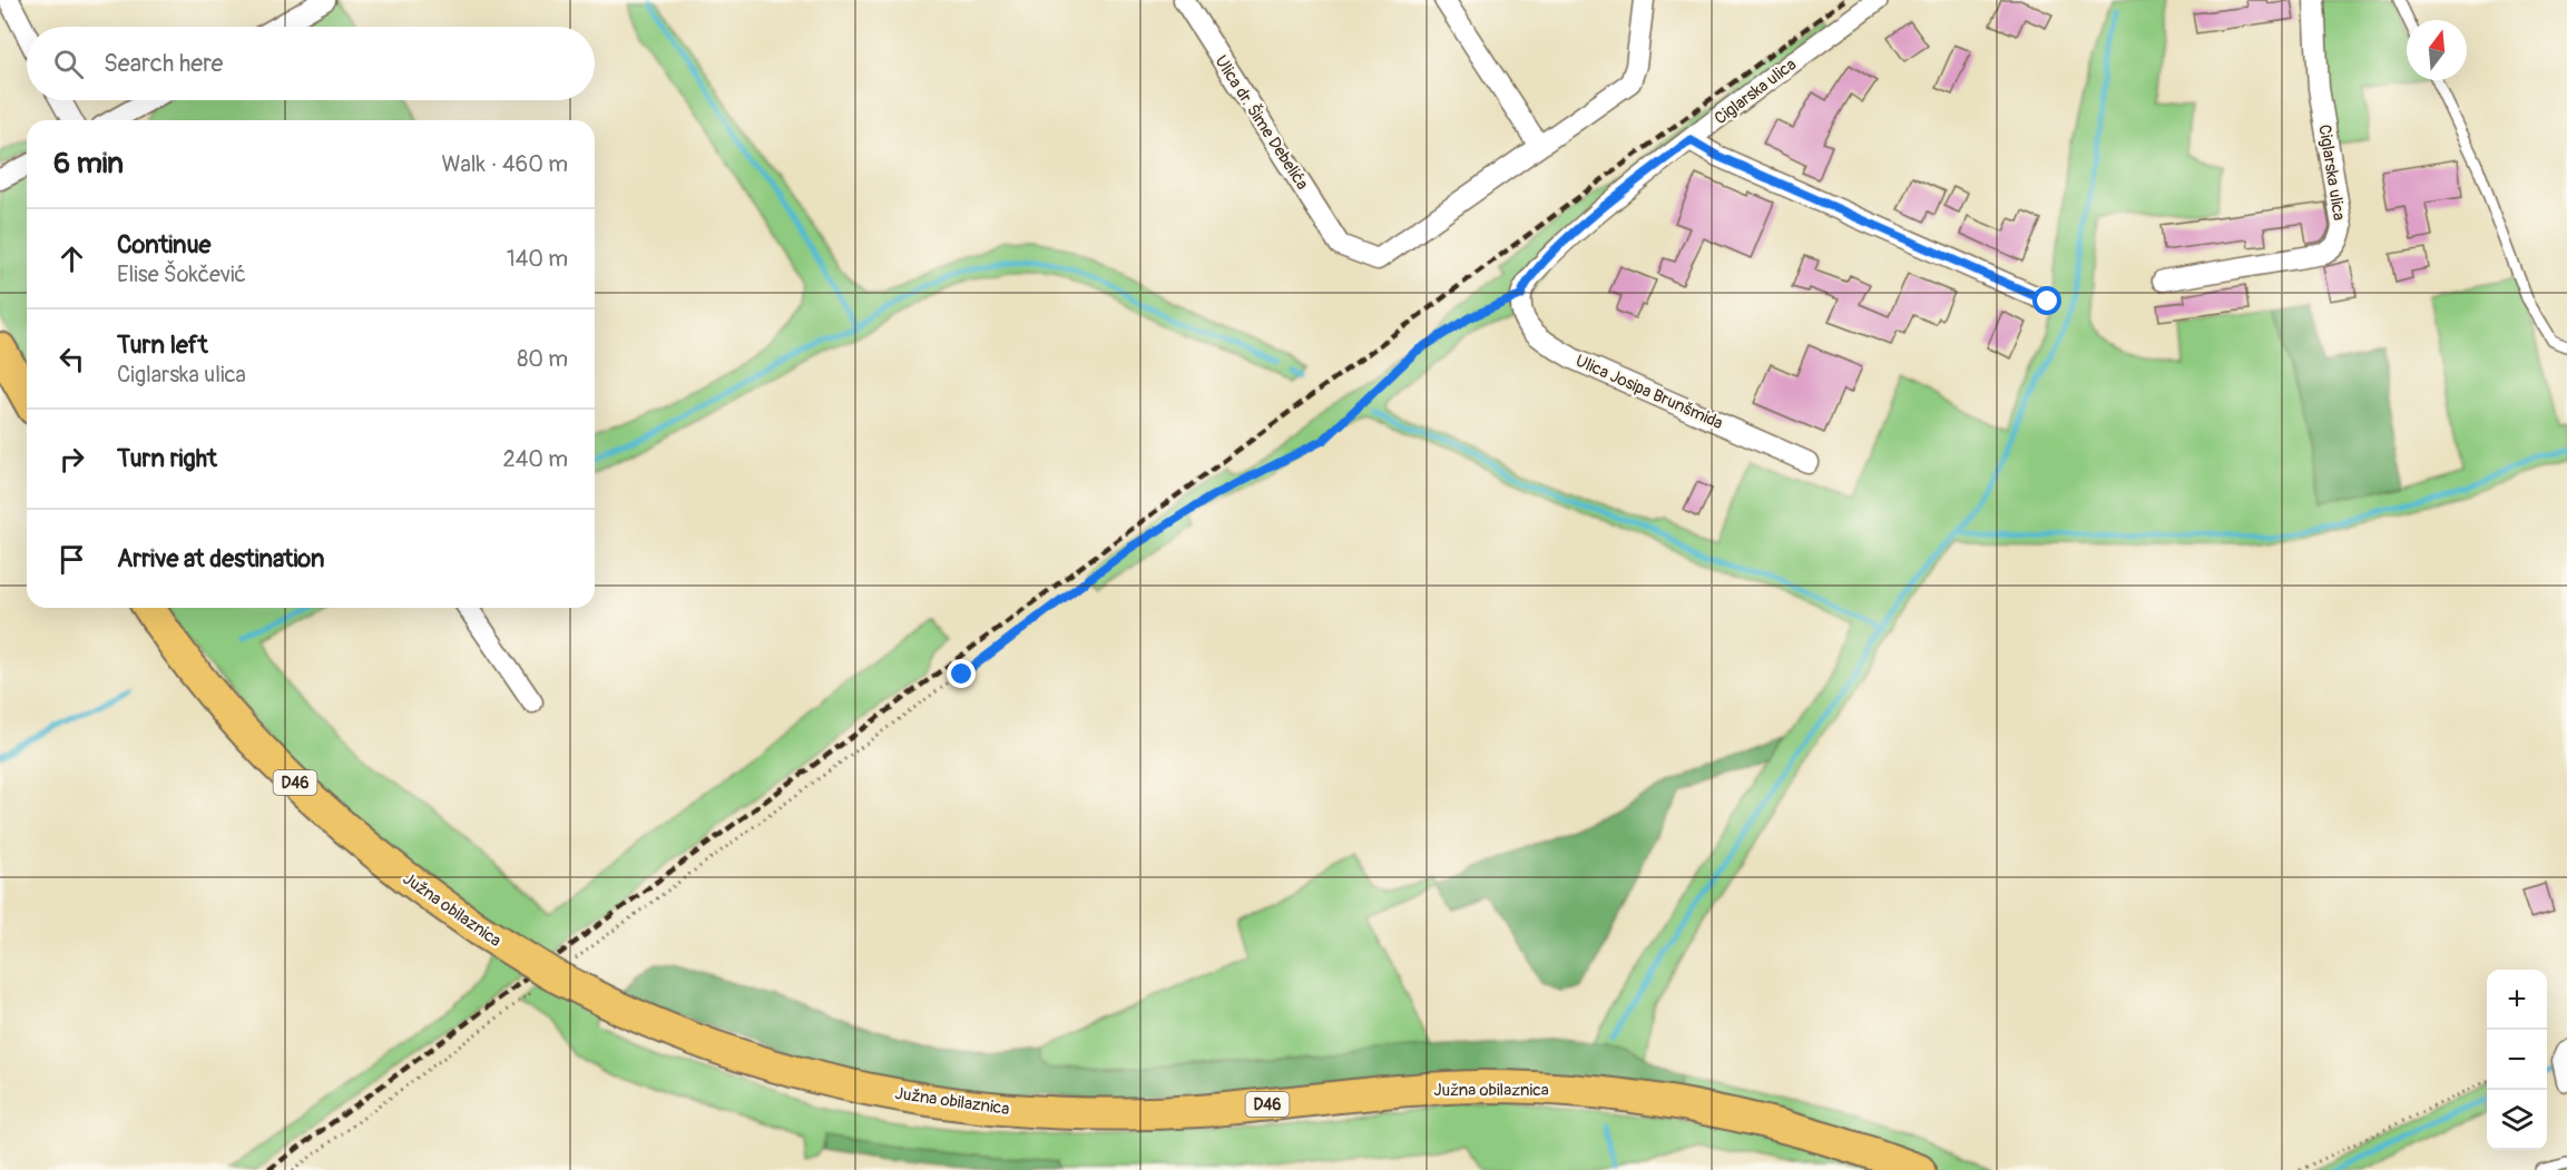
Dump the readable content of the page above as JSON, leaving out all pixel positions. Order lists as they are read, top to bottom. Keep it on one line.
{"streets":{"main road":["D46","Južna obilaznica"],"street":["Ciglarska ulica","Ulica dr. Šime Debelića","Ulica Josipa Brunšmida"]},"crossings":[["Ciglarska ulica","Ulica Josipa Brunšmida"]],"north":"top","page":{"search":"Search here","heading":["6 min","Walk · 460 m"],"list":[["Continue","Elise Šokčević","140 m"],["Turn left","Ciglarska ulica","80 m"],["Turn right","240 m"],"Arrive at destination"],"map_buttons":["+","−"]}}
